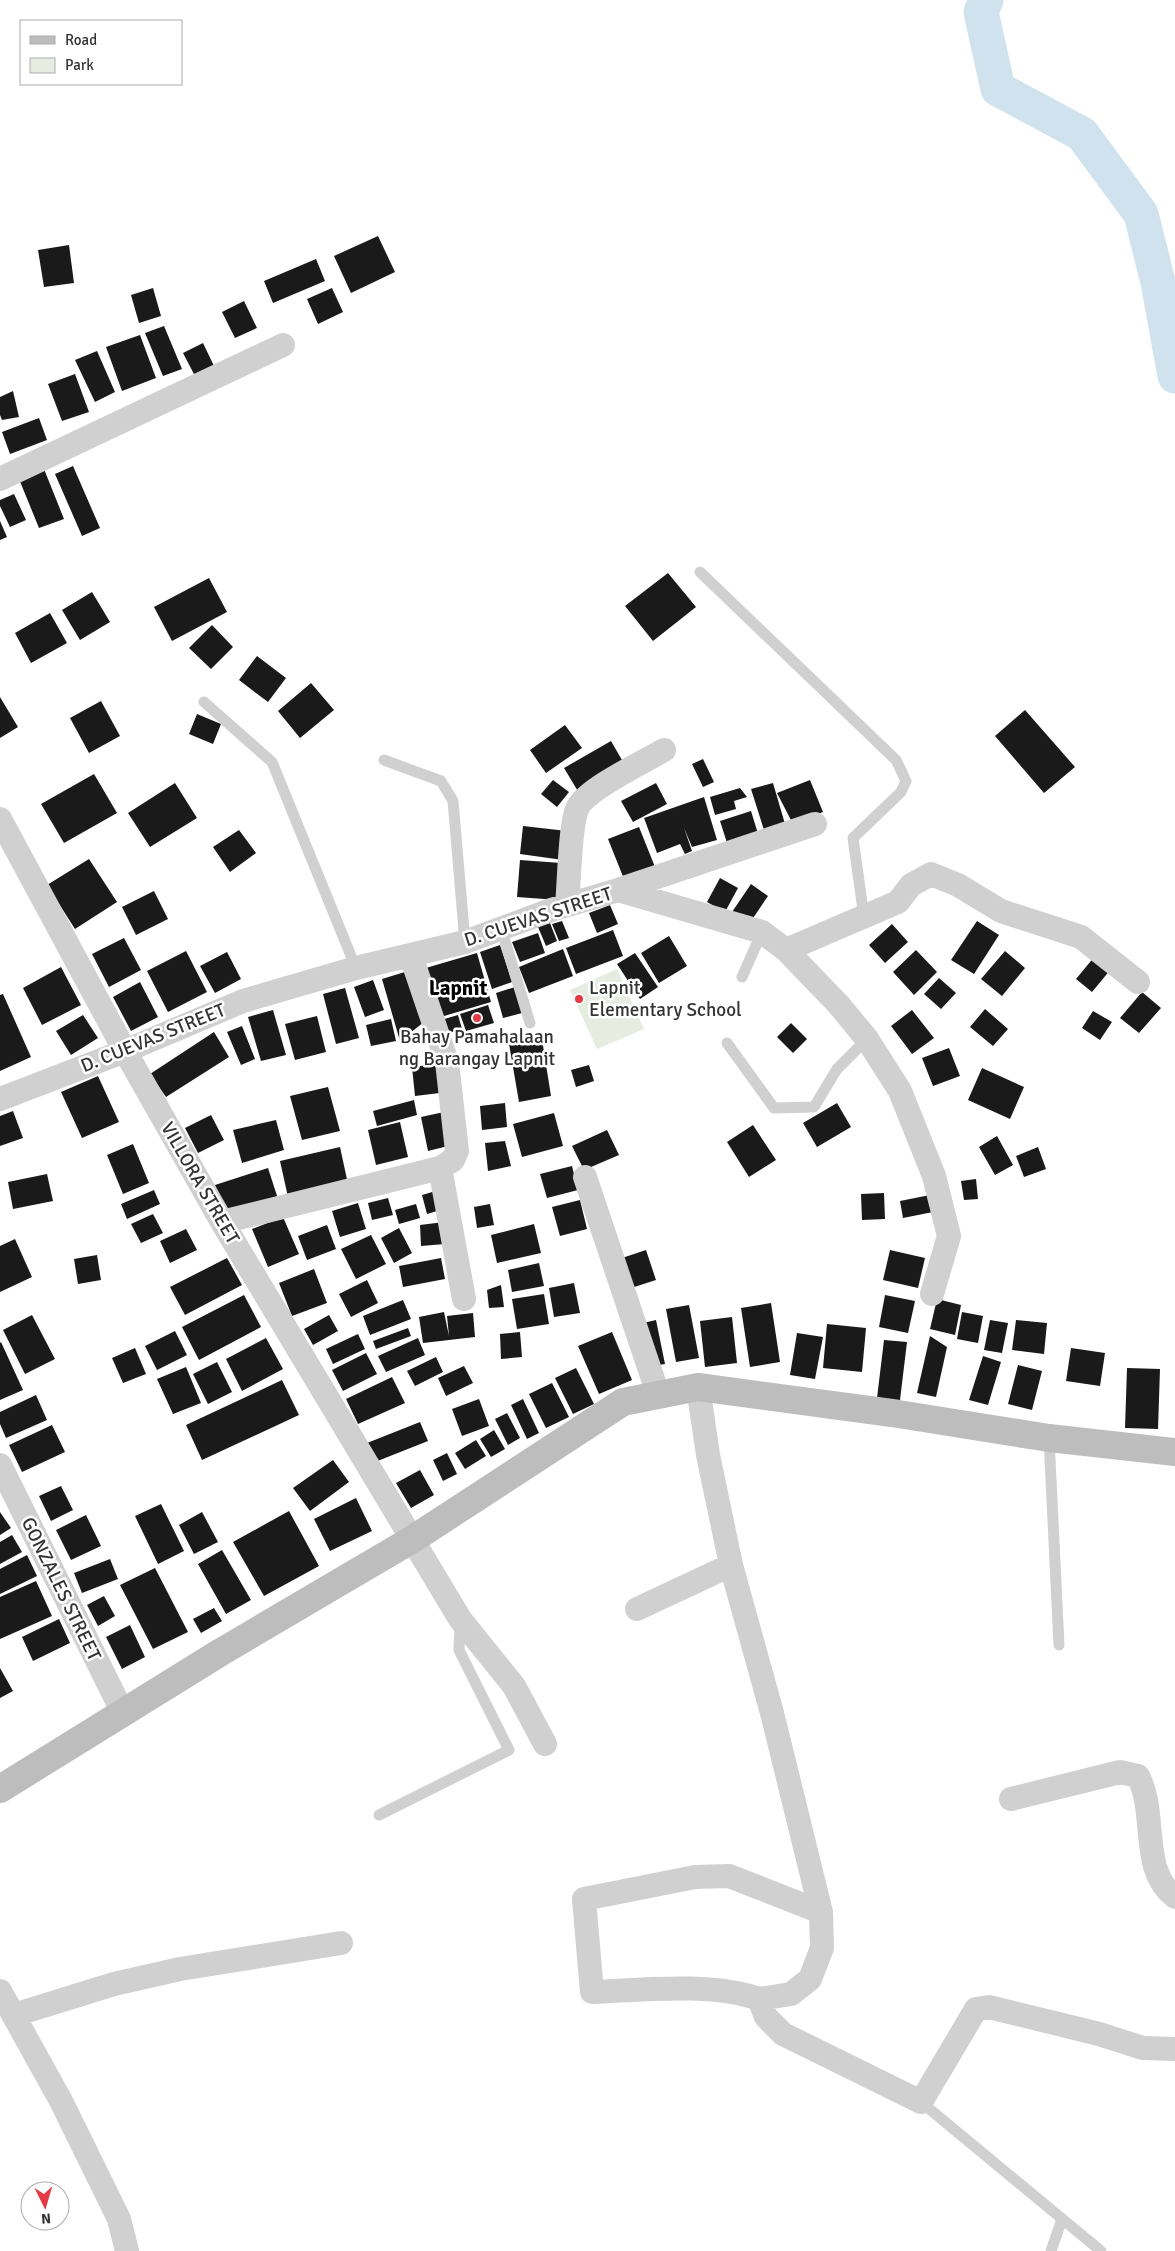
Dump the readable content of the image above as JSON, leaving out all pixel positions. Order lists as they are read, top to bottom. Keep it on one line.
{"streets":{"street":["D. CUEVAS STREET","VILLORA STREET","GONZALES STREET"]},"crossings":[["D. CUEVAS STREET","VILLORA STREET"]],"districts":["Lapnit"],"places":["Lapnit Elementary School","Bahay Pamahalaan ng Barangay Lapnit"],"legend":["Road","Park"],"north":"bottom"}
